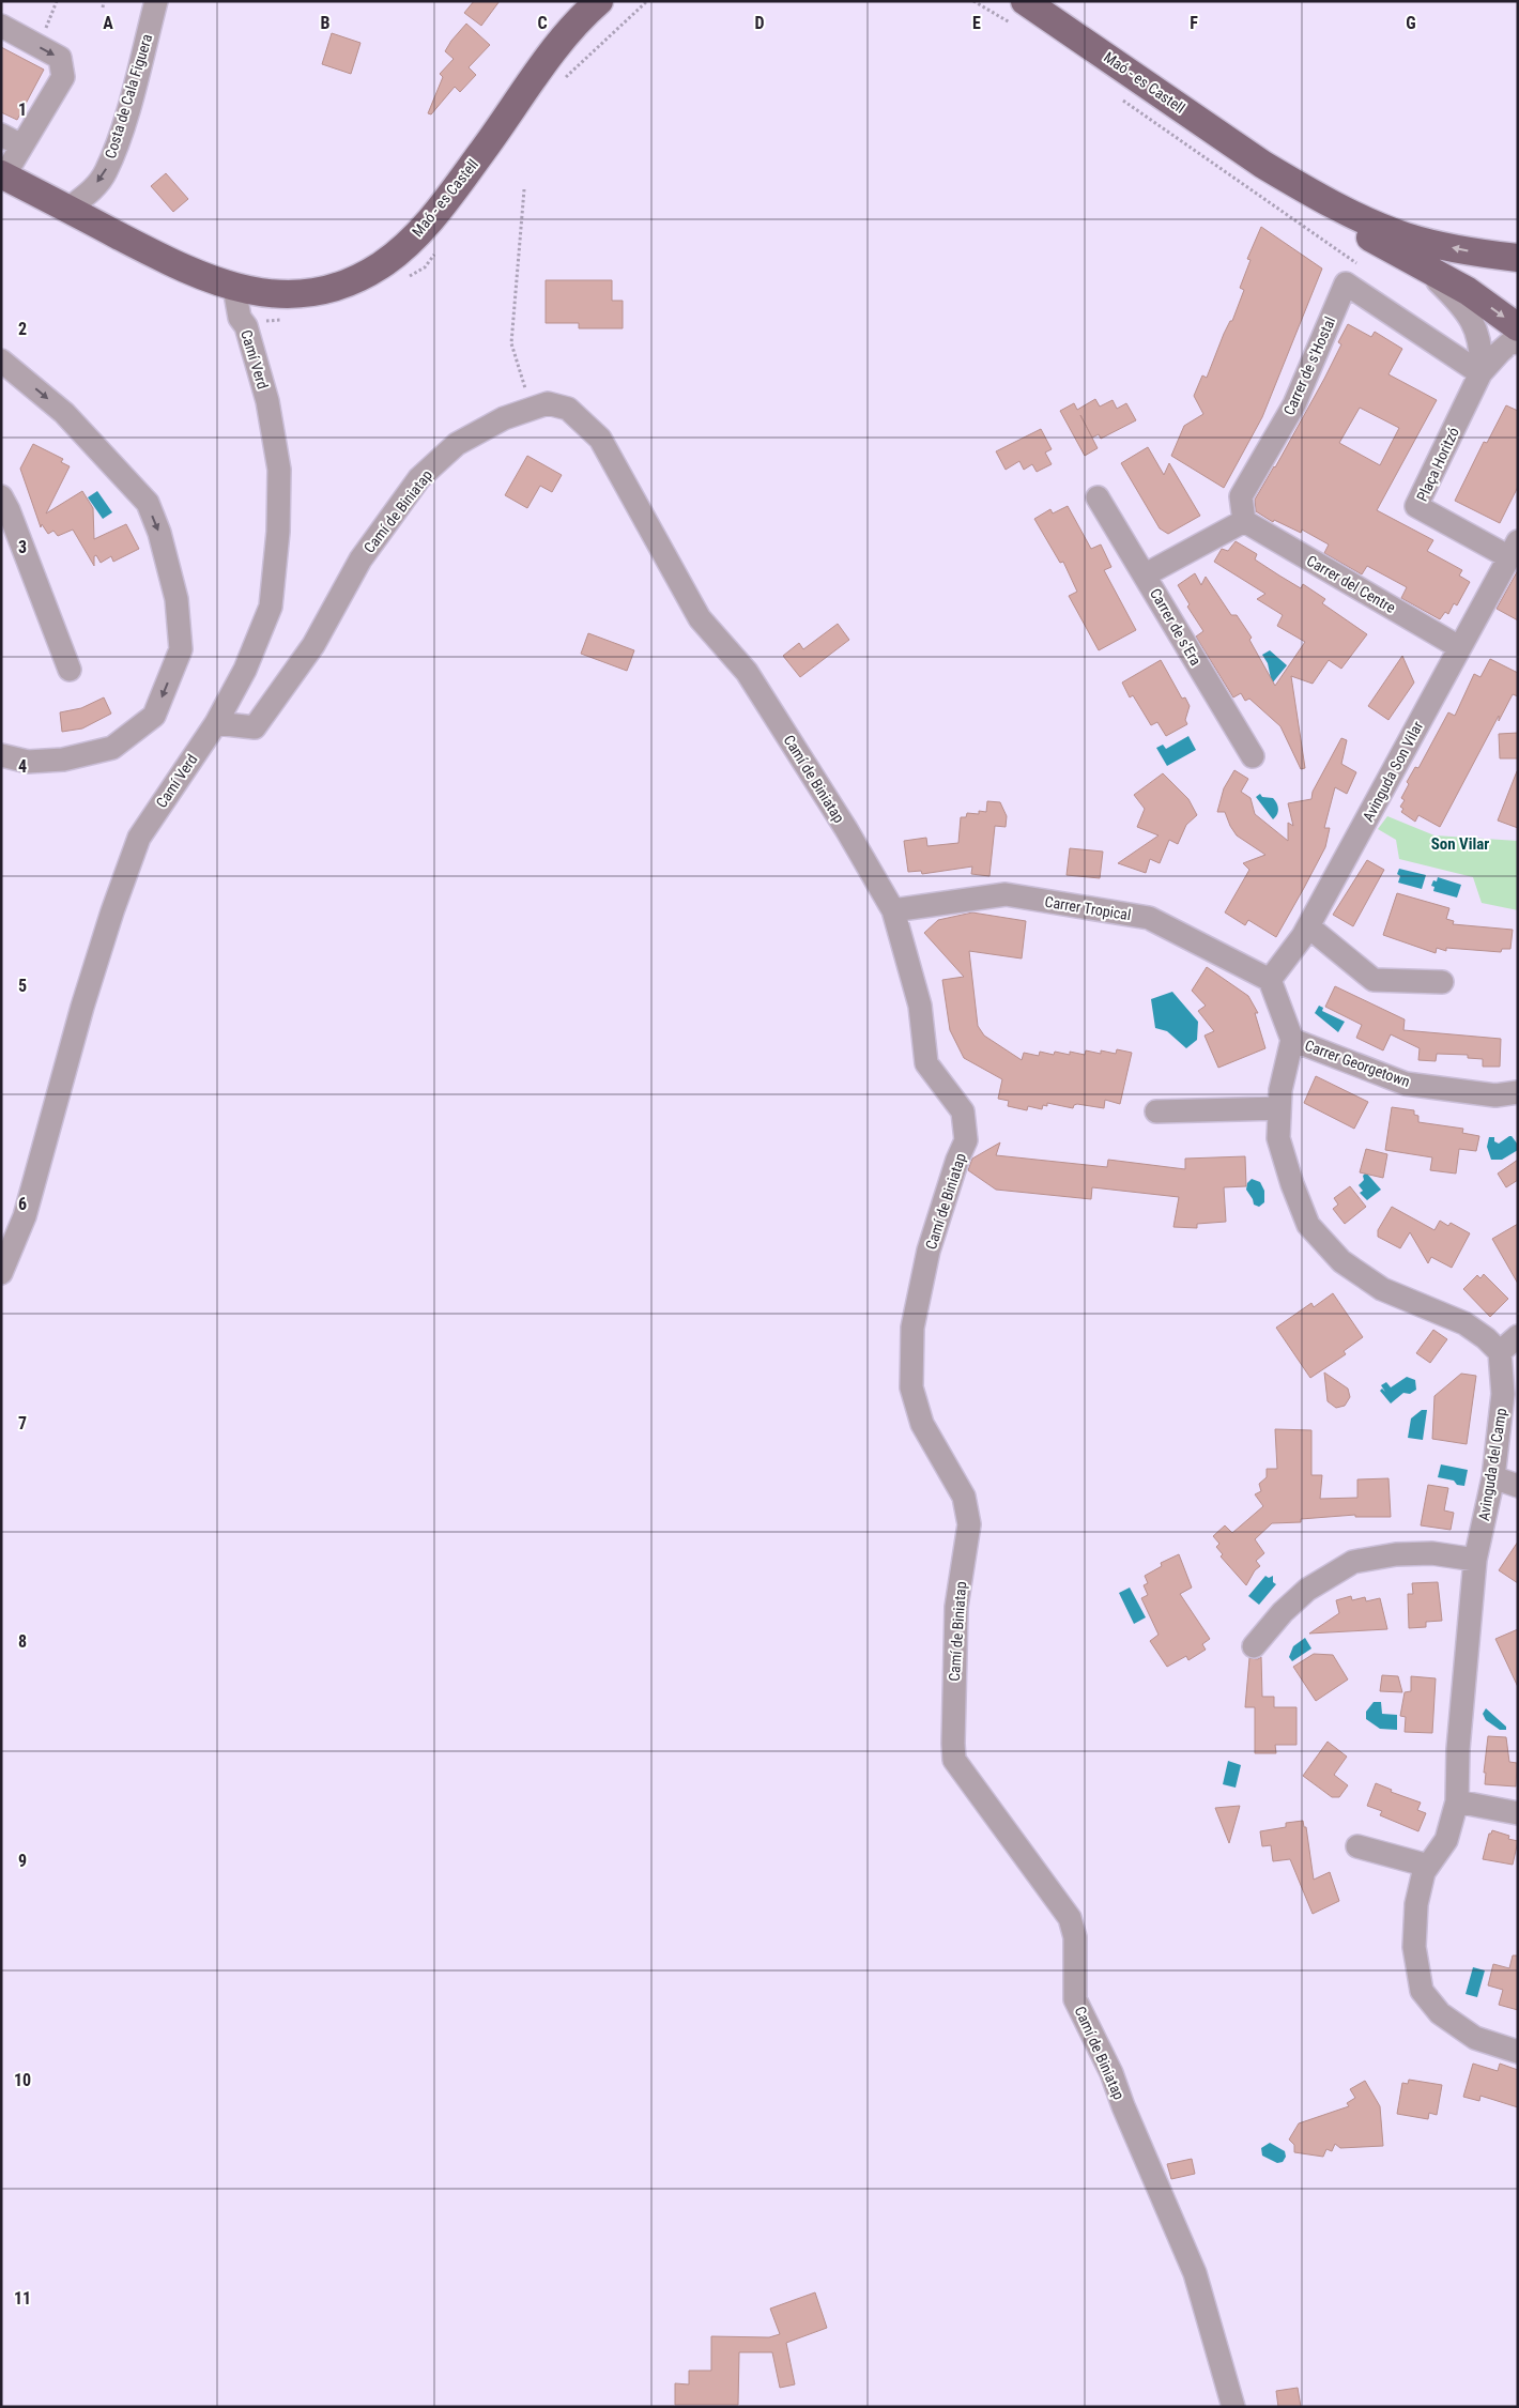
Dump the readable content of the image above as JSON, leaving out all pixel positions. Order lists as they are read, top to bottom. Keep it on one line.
{"streets":{"main road":["Maó - es Castell"],"street":["Costa de Cala Figuera","Camí Verd","Carrer de s'Hostal","Plaça Horitzó","Camí de Biniatap","Carrer del Centre","Carrer de s'Era","Avinguda Son Vilar","Carrer Tropical","Carrer Georgetown","Avinguda del Camp"]},"crossings":[["Maó - es Castell","Costa de Cala Figuera"],["Maó - es Castell","Camí Verd"],["Camí Verd","Camí de Biniatap"],["Carrer de s'Hostal","Plaça Horitzó"],["Carrer de s'Hostal","Carrer del Centre"],["Plaça Horitzó","Avinguda Son Vilar"],["Camí de Biniatap","Carrer Tropical"],["Carrer del Centre","Avinguda Son Vilar"],["Avinguda Son Vilar","Carrer Tropical"]],"one_way":["Costa de Cala Figuera"],"districts":["Son Vilar"],"grid":{"columns":["A","B","C","D","E","F","G"],"rows":["1","2","3","4","5","6","7","8","9","10","11"]}}
